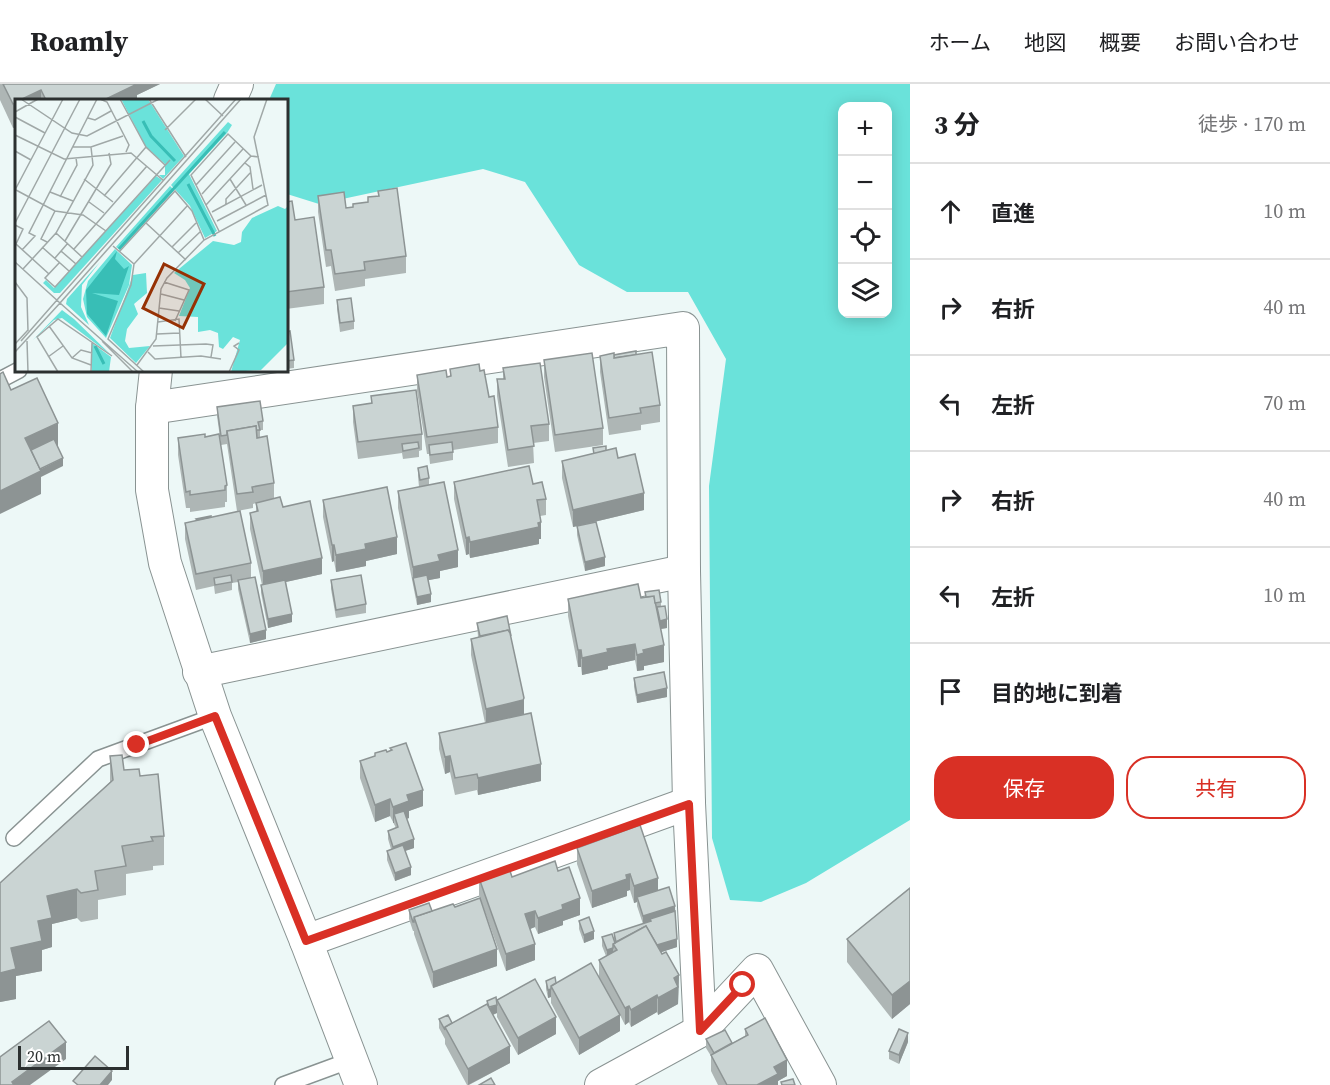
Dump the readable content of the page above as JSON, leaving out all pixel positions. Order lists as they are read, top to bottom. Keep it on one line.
{"scale_bar":"20 m","page":{"header":"Roamly","nav":["ホーム","地図","概要","お問い合わせ"],"heading":["3 分","徒歩 · 170 m"],"map_buttons":["+","−"],"list":[["直進","10 m"],["右折","40 m"],["左折","70 m"],["右折","40 m"],["左折","10 m"],"目的地に到着"],"buttons":["保存","共有"],"scale":"20 m"}}
